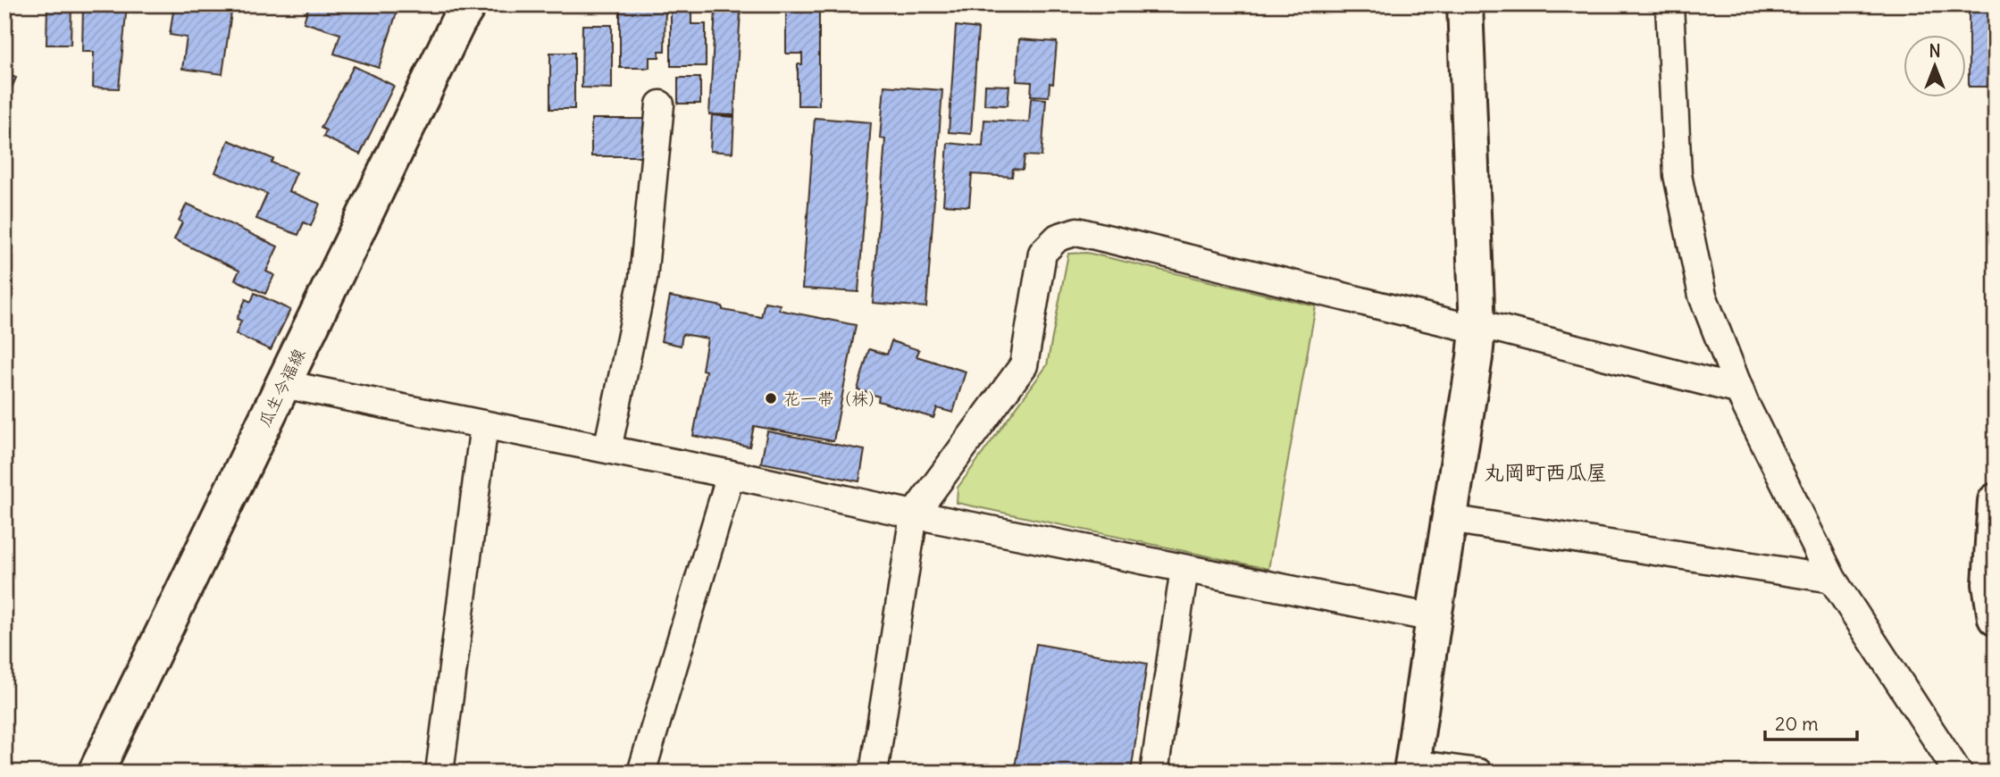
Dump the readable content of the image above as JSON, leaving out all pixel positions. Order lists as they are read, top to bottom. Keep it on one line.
{"streets":{"main road":["瓜生今福線"]},"districts":["丸岡町西瓜屋"],"places":["花一帯（株）"],"scale_bar":"20 m","north":"top"}
